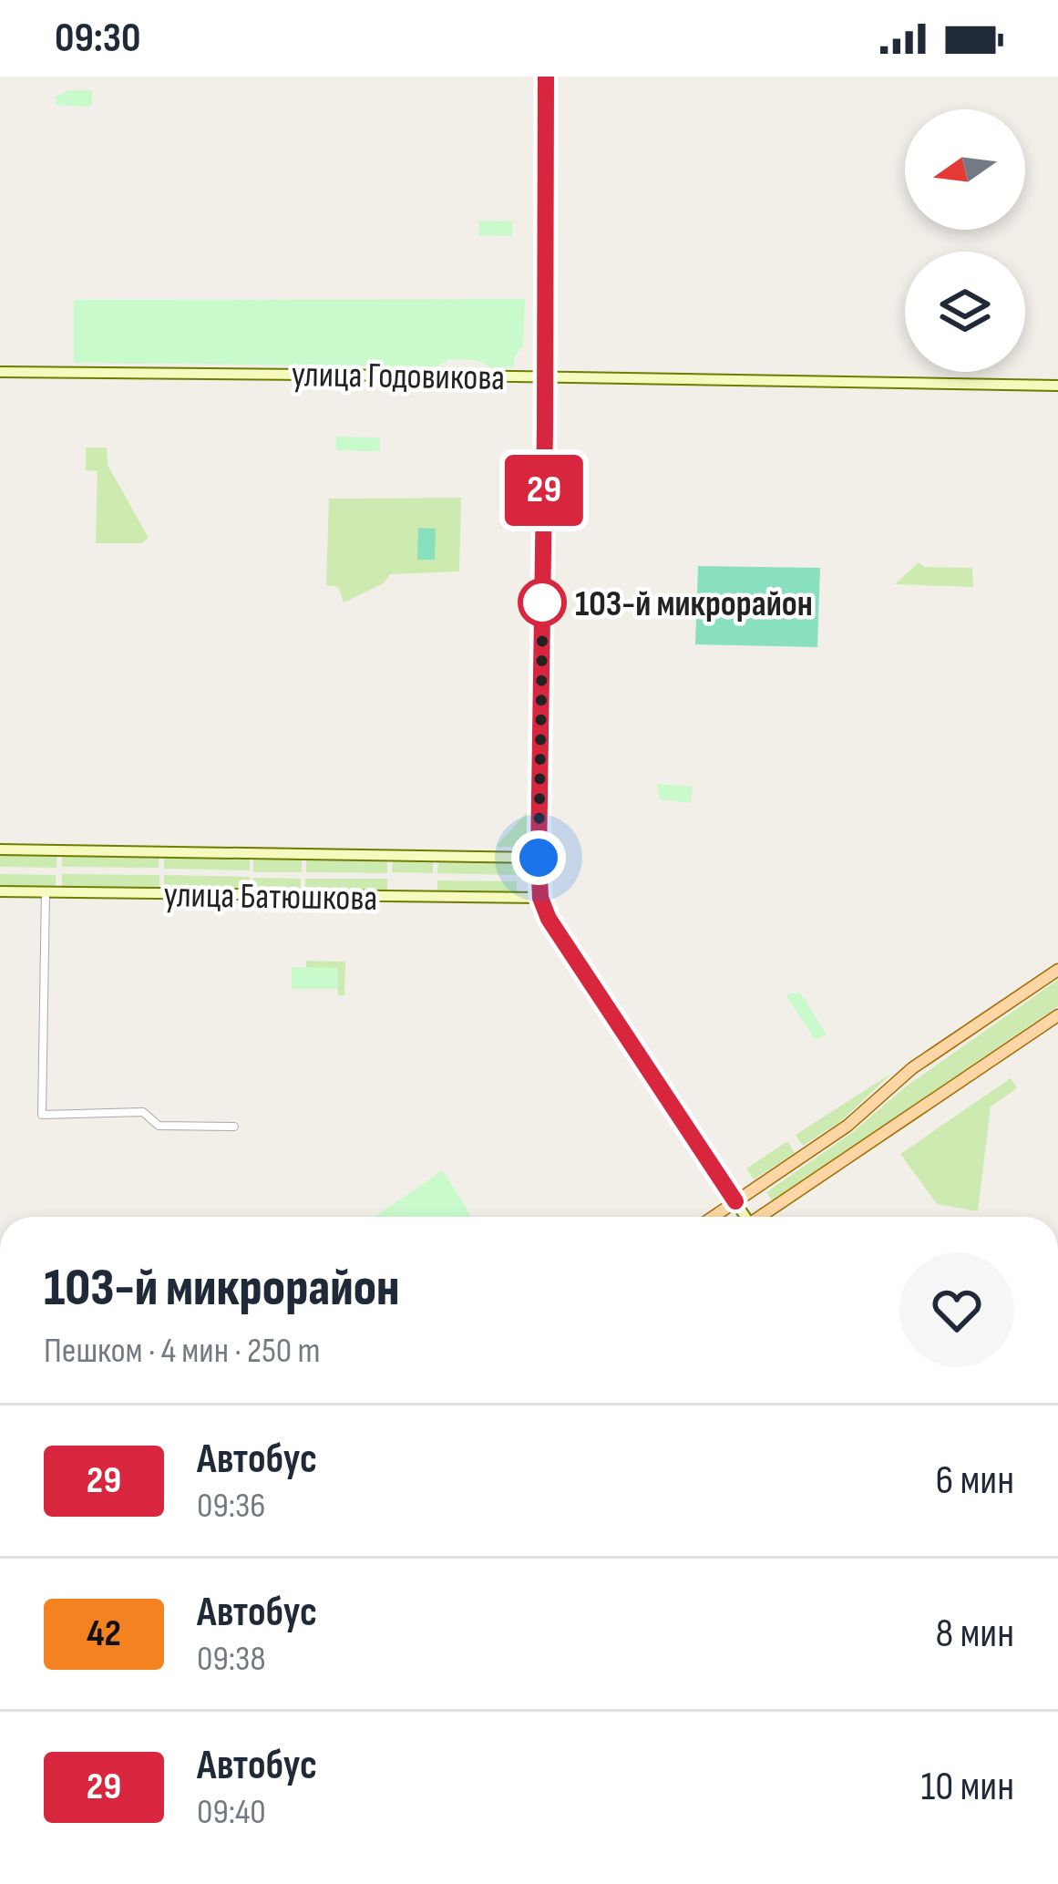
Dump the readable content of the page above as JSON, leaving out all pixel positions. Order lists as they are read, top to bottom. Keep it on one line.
{"streets":{"street":["улица Годовикова","улица Батюшкова"]},"places":["103-й микрорайон"],"lines":["bus line 29"],"north":"left","page":{"status":"09:30","on_map":"29","heading":["103-й микрорайон","Пешком · 4 мин · 250 m"],"list":[{"mark":"29","name":"Автобус","note":"09:36","value":"6 мин"},{"mark":"42","name":"Автобус","note":"09:38","value":"8 мин"},{"mark":"29","name":"Автобус","note":"09:40","value":"10 мин"}]}}
